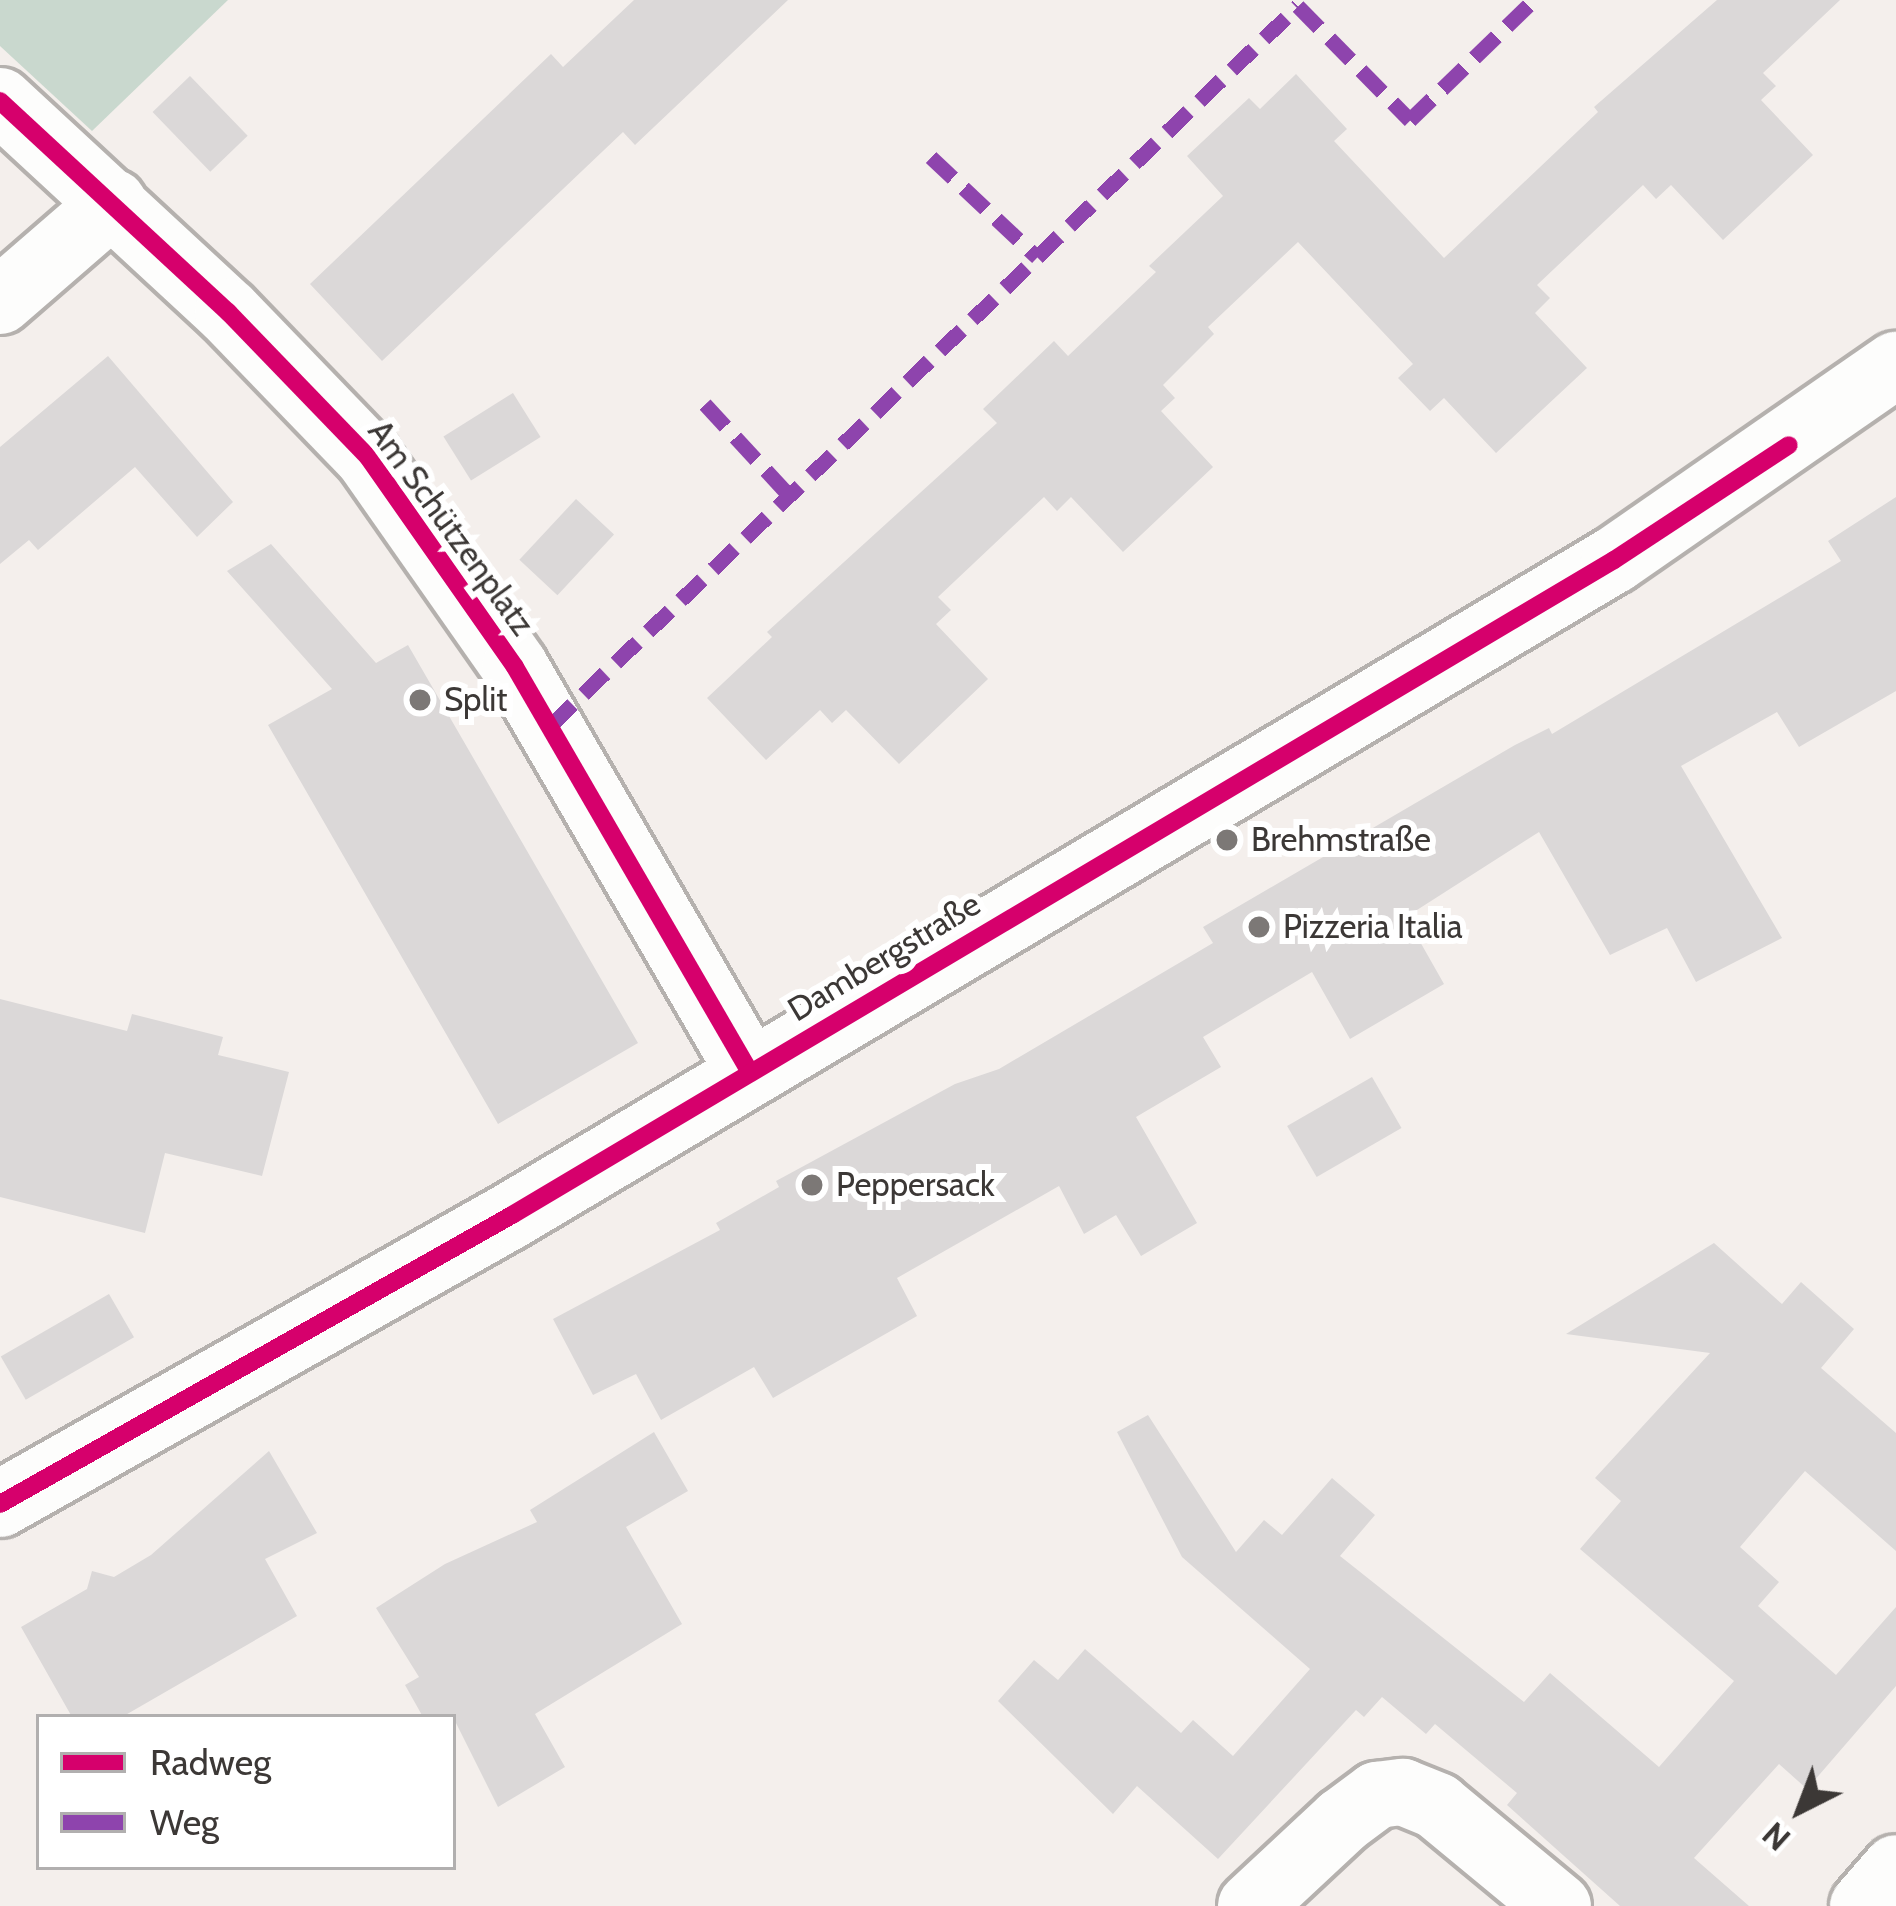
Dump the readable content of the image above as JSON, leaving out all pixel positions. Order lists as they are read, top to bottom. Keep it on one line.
{"streets":{"street":["Am Schützenplatz","Dambergstraße"]},"crossings":[["Am Schützenplatz","Dambergstraße"]],"places":["Split","Brehmstraße","Pizzeria Italia","Peppersack"],"legend":["Radweg","Weg"],"north":"bottom left"}
